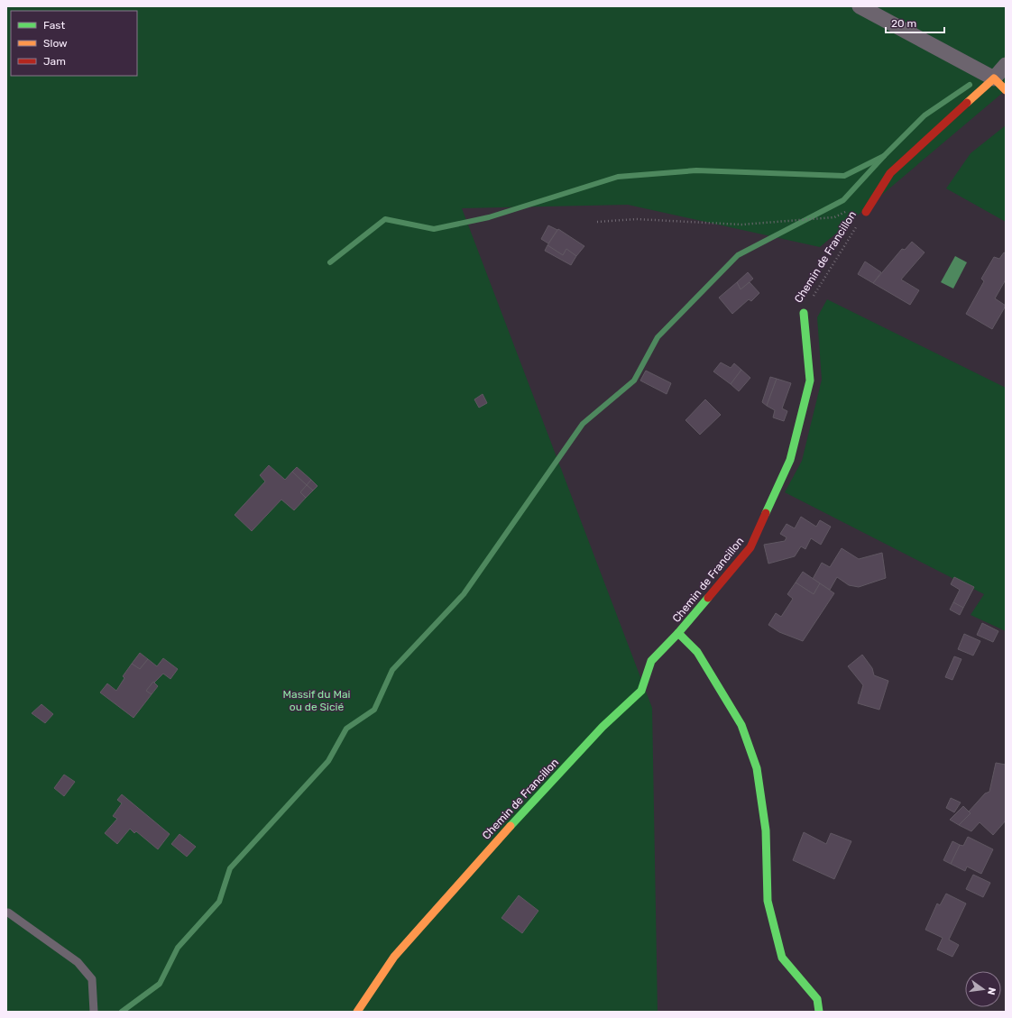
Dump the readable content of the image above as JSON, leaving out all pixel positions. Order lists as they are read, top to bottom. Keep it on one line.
{"streets":{"street":["Chemin de Francillon"]},"parks":["Massif du Mai ou de Sicié"],"legend":["Fast","Slow","Jam"],"scale_bar":"20 m","north":"right"}
